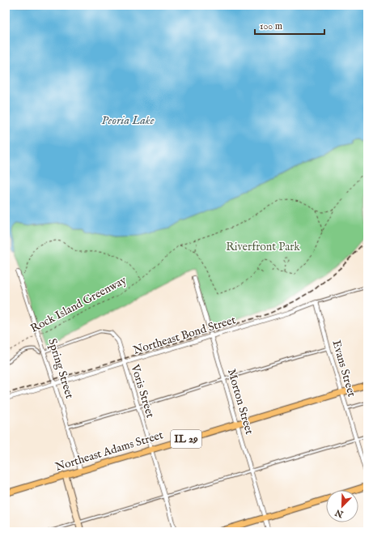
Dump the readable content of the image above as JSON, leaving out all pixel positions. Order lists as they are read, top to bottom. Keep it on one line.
{"streets":{"main road":["IL 29","Northeast Adams Street"],"street":["Northeast Bond Street","Spring Street","Evans Street","Voris Street","Morton Street"],"path":["Rock Island Greenway"]},"crossings":[["Rock Island Greenway","Spring Street"],["Northeast Bond Street","Spring Street"],["Northeast Bond Street","Evans Street"],["Northeast Bond Street","Voris Street"],["Northeast Bond Street","Morton Street"],["Spring Street","Northeast Adams Street"],["Evans Street","Northeast Adams Street"],["Voris Street","Northeast Adams Street"],["Morton Street","Northeast Adams Street"]],"water":["Peoria Lake"],"parks":["Riverfront Park"],"scale_bar":"100 m","north":"bottom left"}
